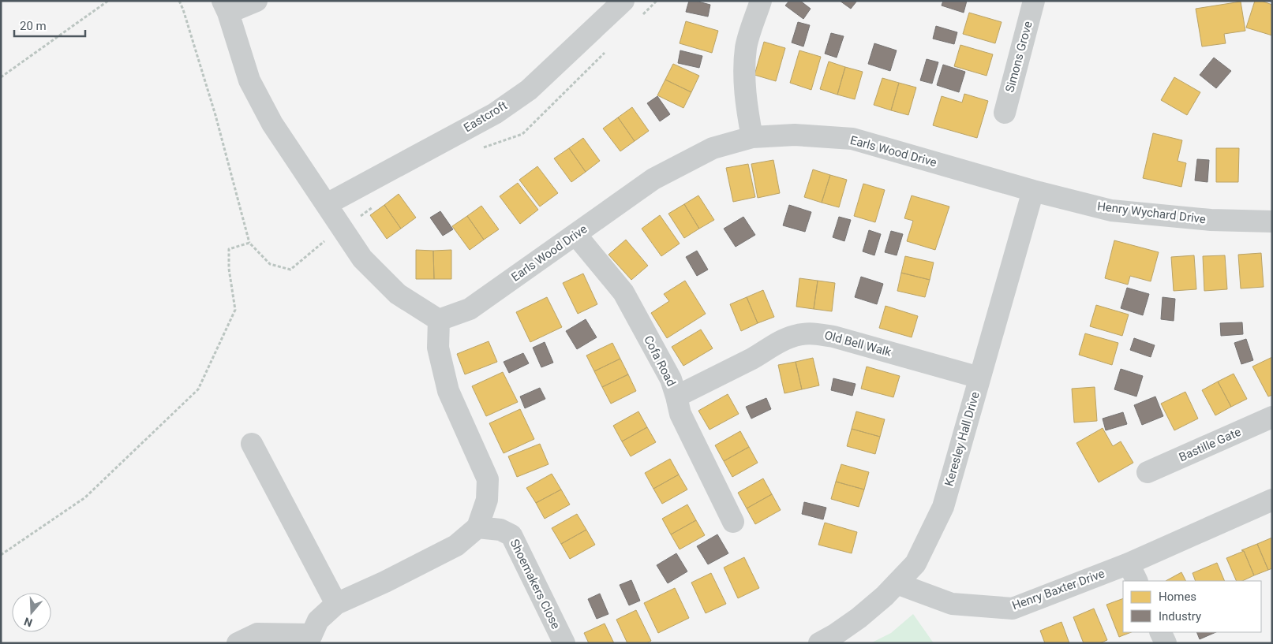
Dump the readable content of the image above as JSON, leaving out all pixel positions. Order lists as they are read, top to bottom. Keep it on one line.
{"streets":{"street":["Simons Grove","Eastcroft","Earls Wood Drive","Henry Wychard Drive","Old Bell Walk","Cofa Road","Keresley Hall Drive","Bastille Gate","Shoemakers Close","Henry Baxter Drive"]},"crossings":[["Earls Wood Drive","Henry Wychard Drive"],["Earls Wood Drive","Cofa Road"],["Earls Wood Drive","Keresley Hall Drive"],["Henry Wychard Drive","Keresley Hall Drive"],["Old Bell Walk","Cofa Road"],["Old Bell Walk","Keresley Hall Drive"],["Keresley Hall Drive","Henry Baxter Drive"]],"legend":["Homes","Industry"],"scale_bar":"20 m","north":"bottom"}
